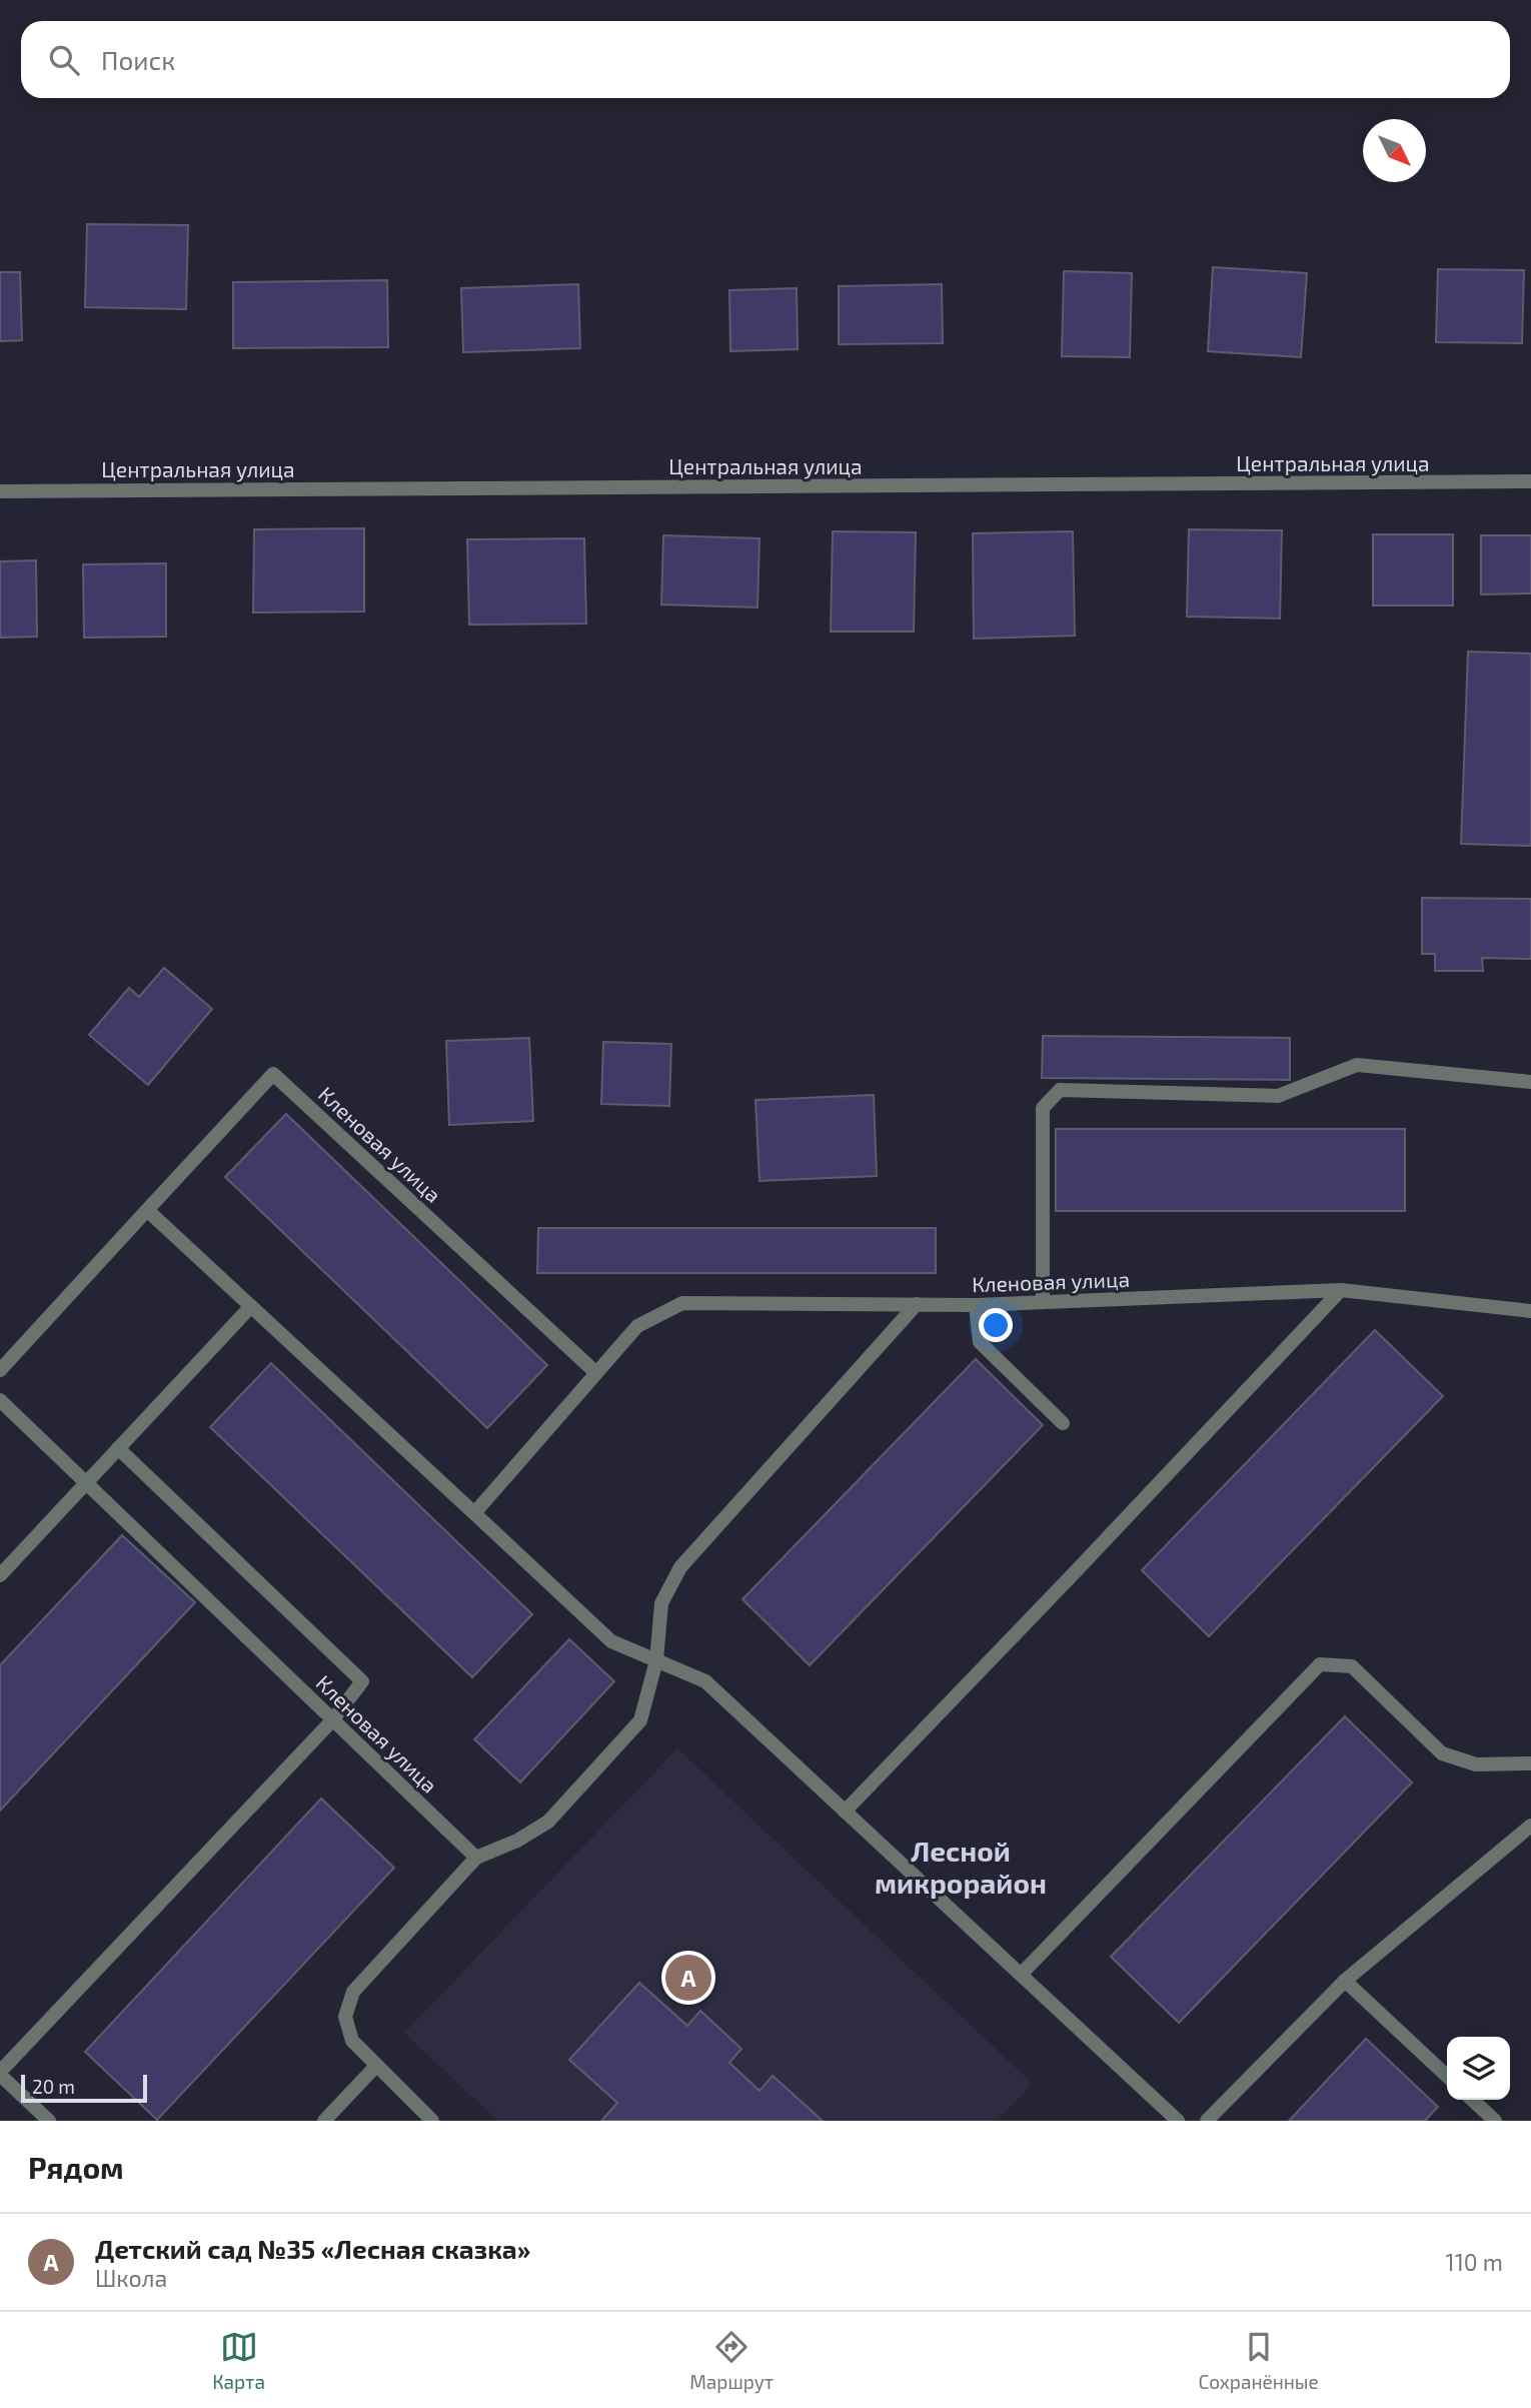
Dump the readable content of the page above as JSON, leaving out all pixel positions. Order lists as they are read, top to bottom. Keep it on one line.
{"streets":{"street":["Центральная улица","Кленовая улица"]},"districts":["Лесной микрорайон"],"scale_bar":"20 m","north":"bottom right","page":{"search":"Поиск","pins":"A","scale":"20 m","heading":"Рядом","list":[{"mark":"A","name":"Детский сад №35 «Лесная сказка»","note":"Школа","value":"110 m"}],"nav":["Карта","Маршрут","Сохранённые"]}}
